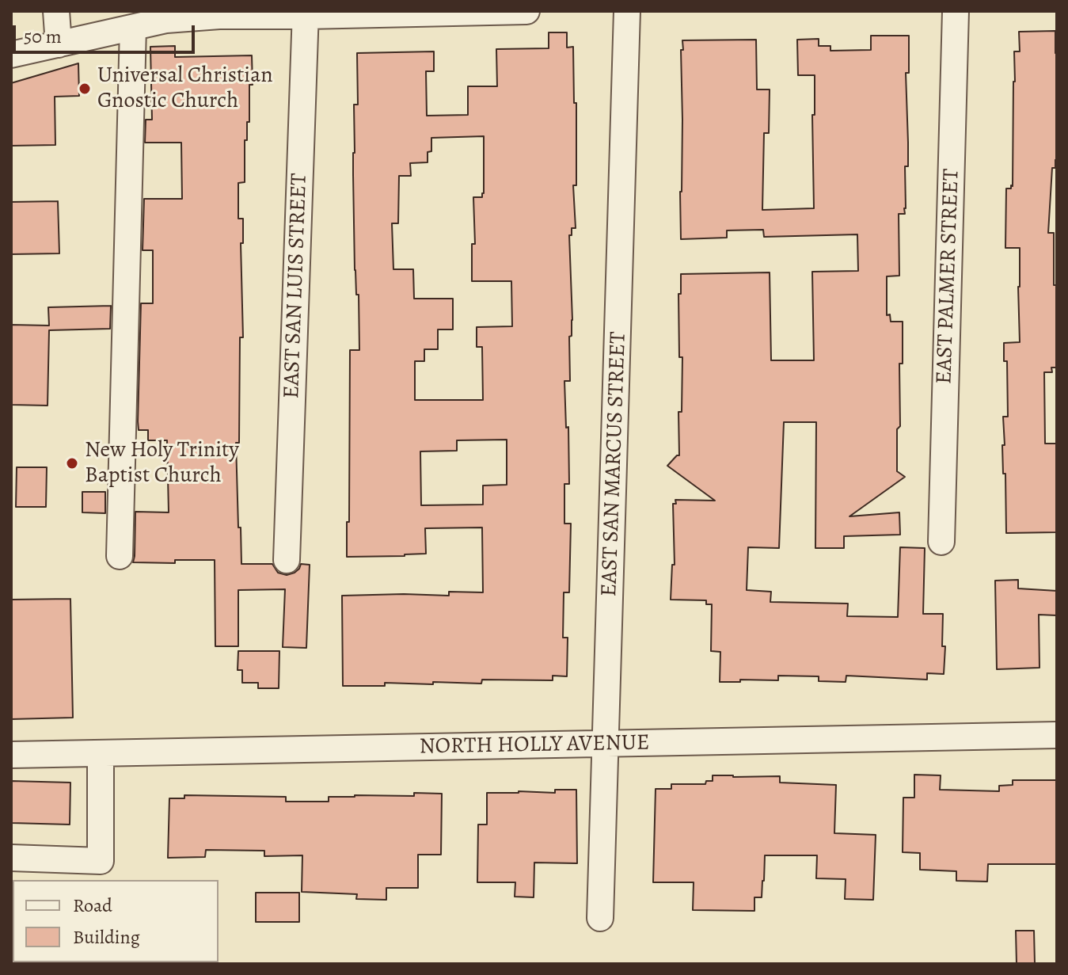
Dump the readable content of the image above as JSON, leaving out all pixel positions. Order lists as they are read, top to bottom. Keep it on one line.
{"streets":{"street":["EAST PALMER STREET","EAST SAN LUIS STREET","EAST SAN MARCUS STREET","NORTH HOLLY AVENUE"]},"crossings":[["EAST SAN MARCUS STREET","NORTH HOLLY AVENUE"]],"places":["Universal Christian Gnostic Church","New Holy Trinity Baptist Church"],"legend":["Road","Building"],"scale_bar":"50 m"}
